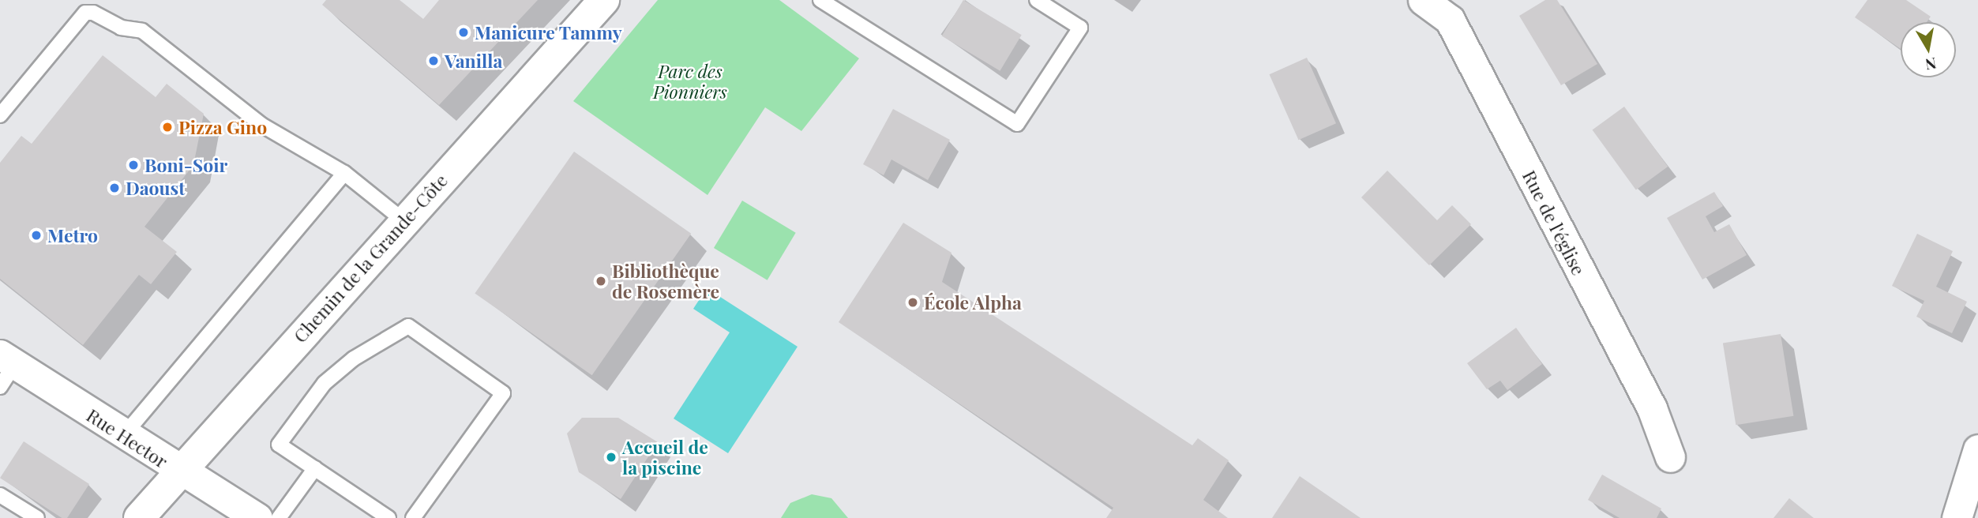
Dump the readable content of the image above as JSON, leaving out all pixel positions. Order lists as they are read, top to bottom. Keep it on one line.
{"streets":{"main road":["Chemin de la Grande-Côte"],"street":["Rue de l'église","Rue Hector"]},"crossings":[["Chemin de la Grande-Côte","Rue Hector"]],"parks":["Parc des Pionniers"],"places":["Manicure Tammy","Vanilla","Pizza Gino","Boni-Soir","Daoust","Metro","Bibliothèque de Rosemère","École Alpha","Accueil de la piscine"],"north":"bottom"}
